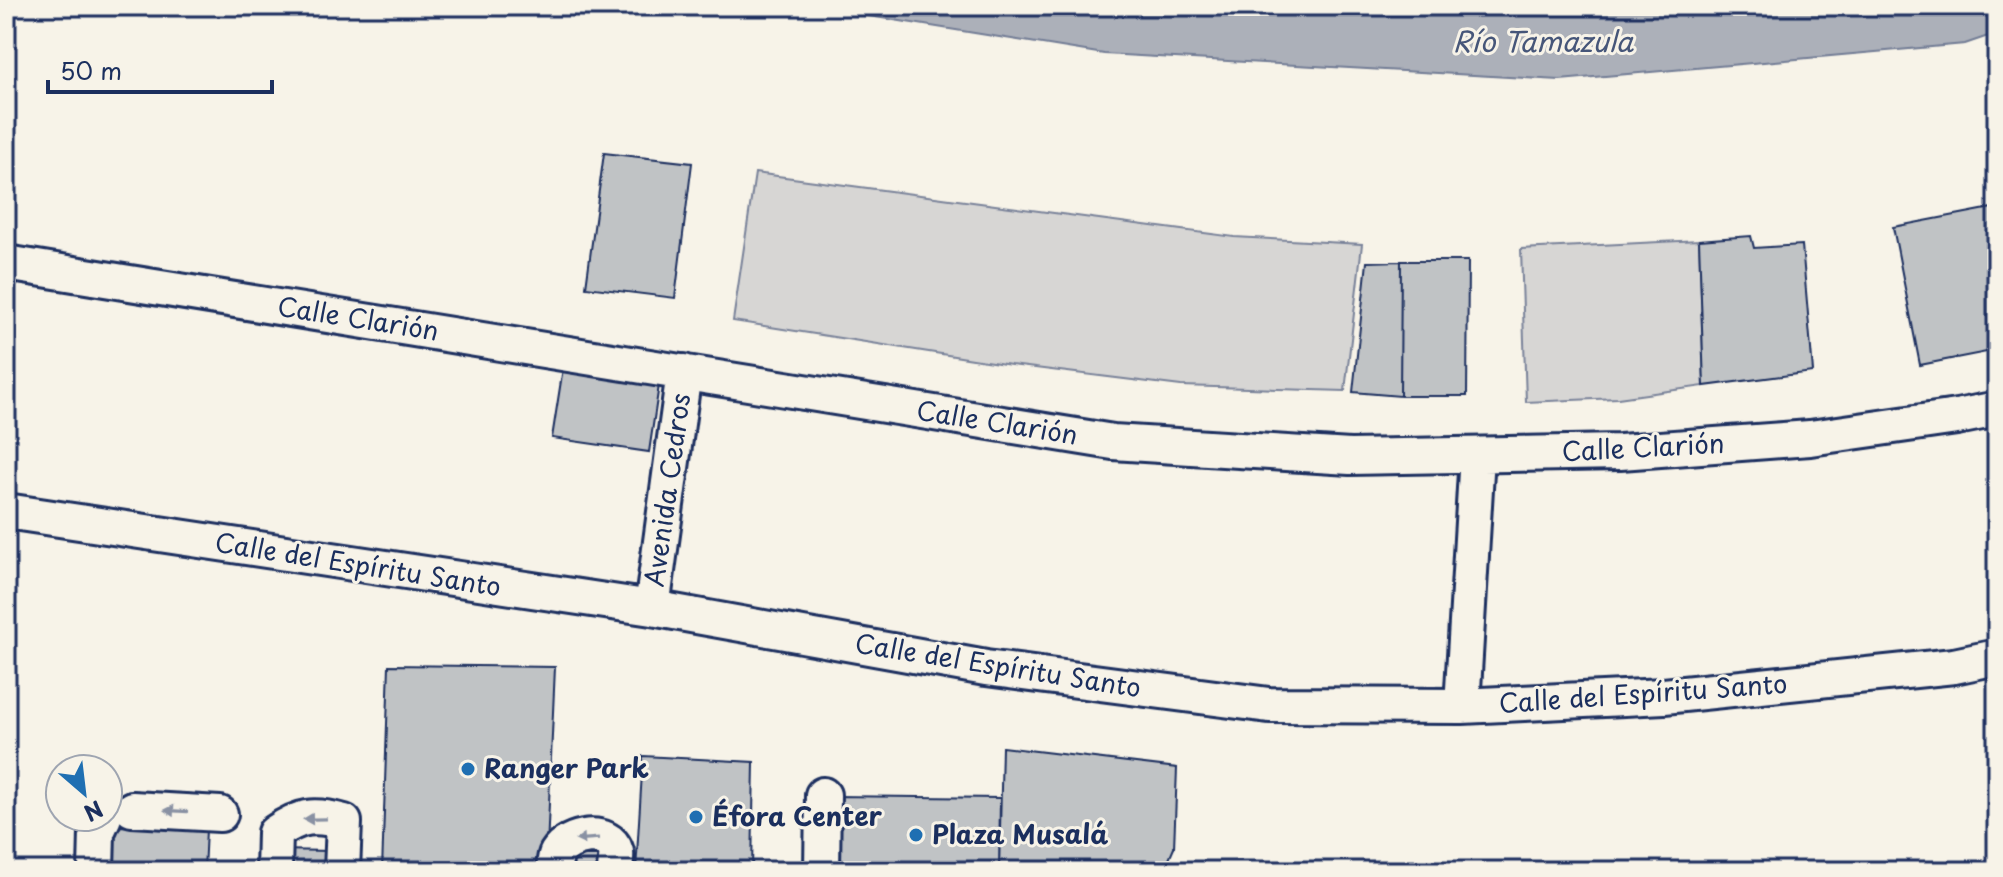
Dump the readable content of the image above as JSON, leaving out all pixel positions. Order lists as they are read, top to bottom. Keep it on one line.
{"streets":{"street":["Calle Clarión","Avenida Cedros","Calle del Espíritu Santo"]},"crossings":[["Calle Clarión","Avenida Cedros"],["Avenida Cedros","Calle del Espíritu Santo"]],"water":["Río Tamazula"],"places":["Ranger Park","Éfora Center","Plaza Musalá"],"scale_bar":"50 m","north":"bottom right"}
